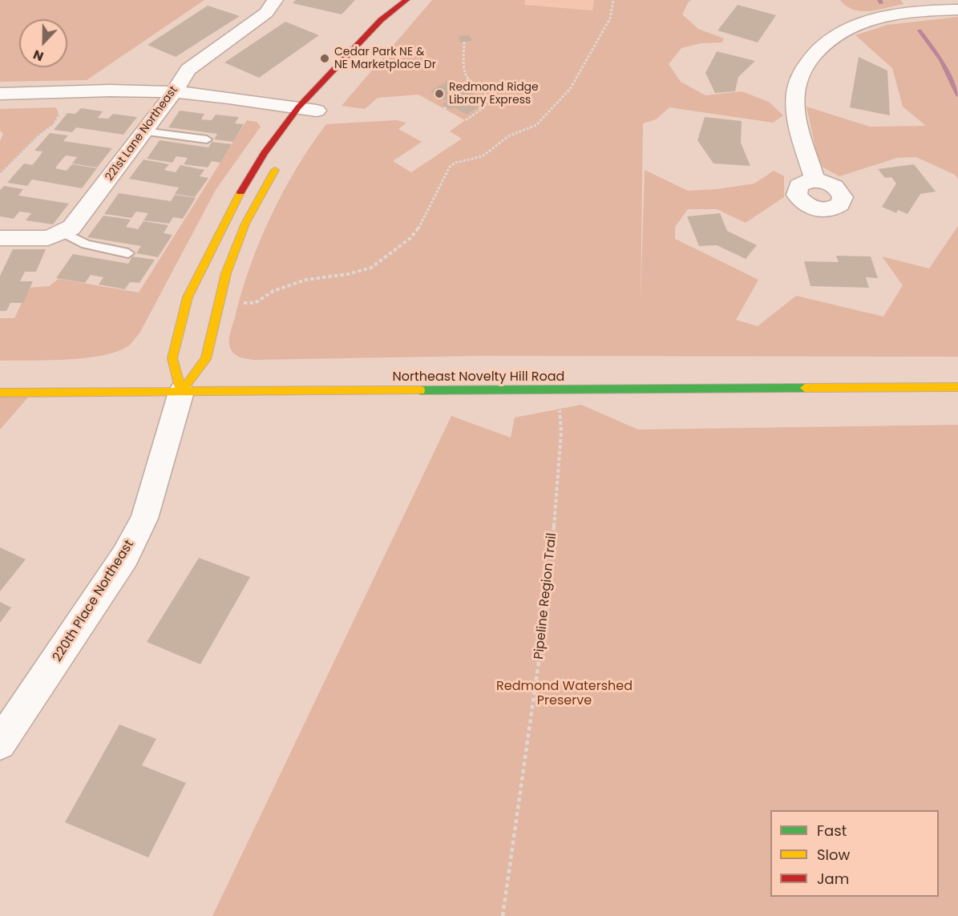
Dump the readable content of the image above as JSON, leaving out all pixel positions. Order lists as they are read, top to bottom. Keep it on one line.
{"streets":{"street":["221st Lane Northeast","Northeast Novelty Hill Road","220th Place Northeast"],"path":["Pipeline Region Trail"]},"crossings":[["Northeast Novelty Hill Road","Pipeline Region Trail"],["Northeast Novelty Hill Road","220th Place Northeast"]],"parks":["Redmond Watershed Preserve"],"places":["Cedar Park NE & NE Marketplace Dr","Redmond Ridge Library Express"],"legend":["Fast","Slow","Jam"],"north":"bottom"}
